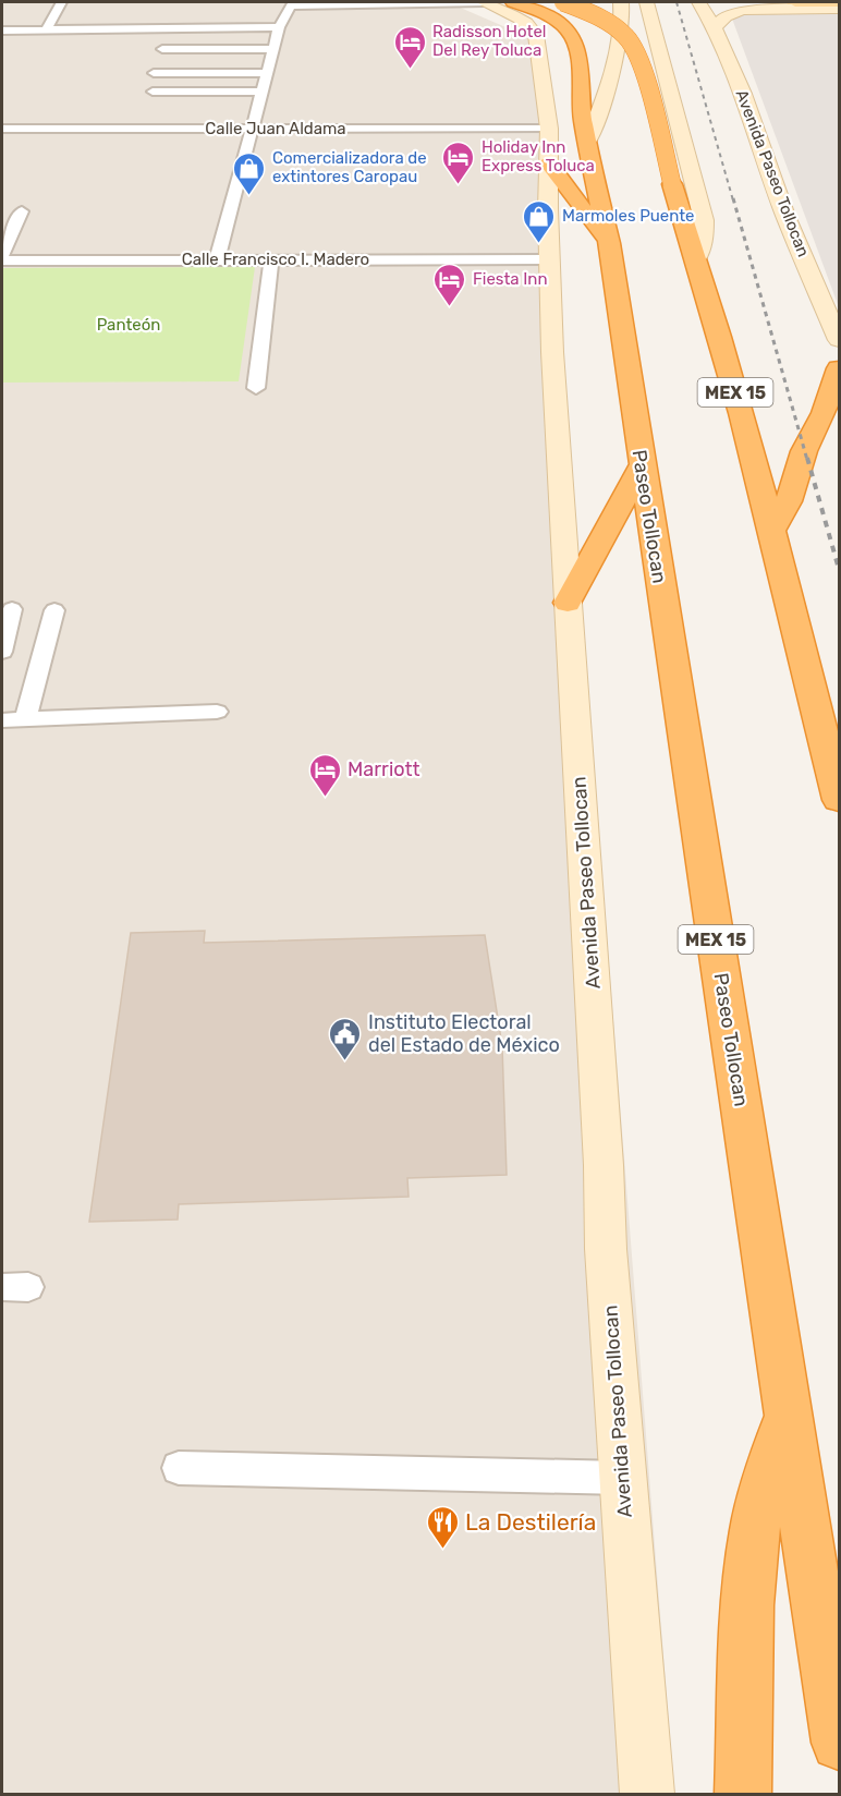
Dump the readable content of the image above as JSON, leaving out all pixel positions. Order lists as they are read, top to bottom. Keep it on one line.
{"streets":{"highway":["MEX 15","Paseo Tollocan"],"main road":["Avenida Paseo Tollocan"],"street":["Calle Juan Aldama","Calle Francisco I. Madero"]},"crossings":[["Calle Juan Aldama","Avenida Paseo Tollocan"],["Avenida Paseo Tollocan","Calle Francisco I. Madero"]],"parks":["Panteón"],"places":{"hotel":["Radisson Hotel Del Rey Toluca","Holiday Inn Express Toluca","Fiesta Inn","Marriott"],"shop":["Comercializadora de extintores Caropau","Marmoles Puente"],"public building":["Instituto Electoral del Estado de México"],"restaurant":["La Destilería"]}}
